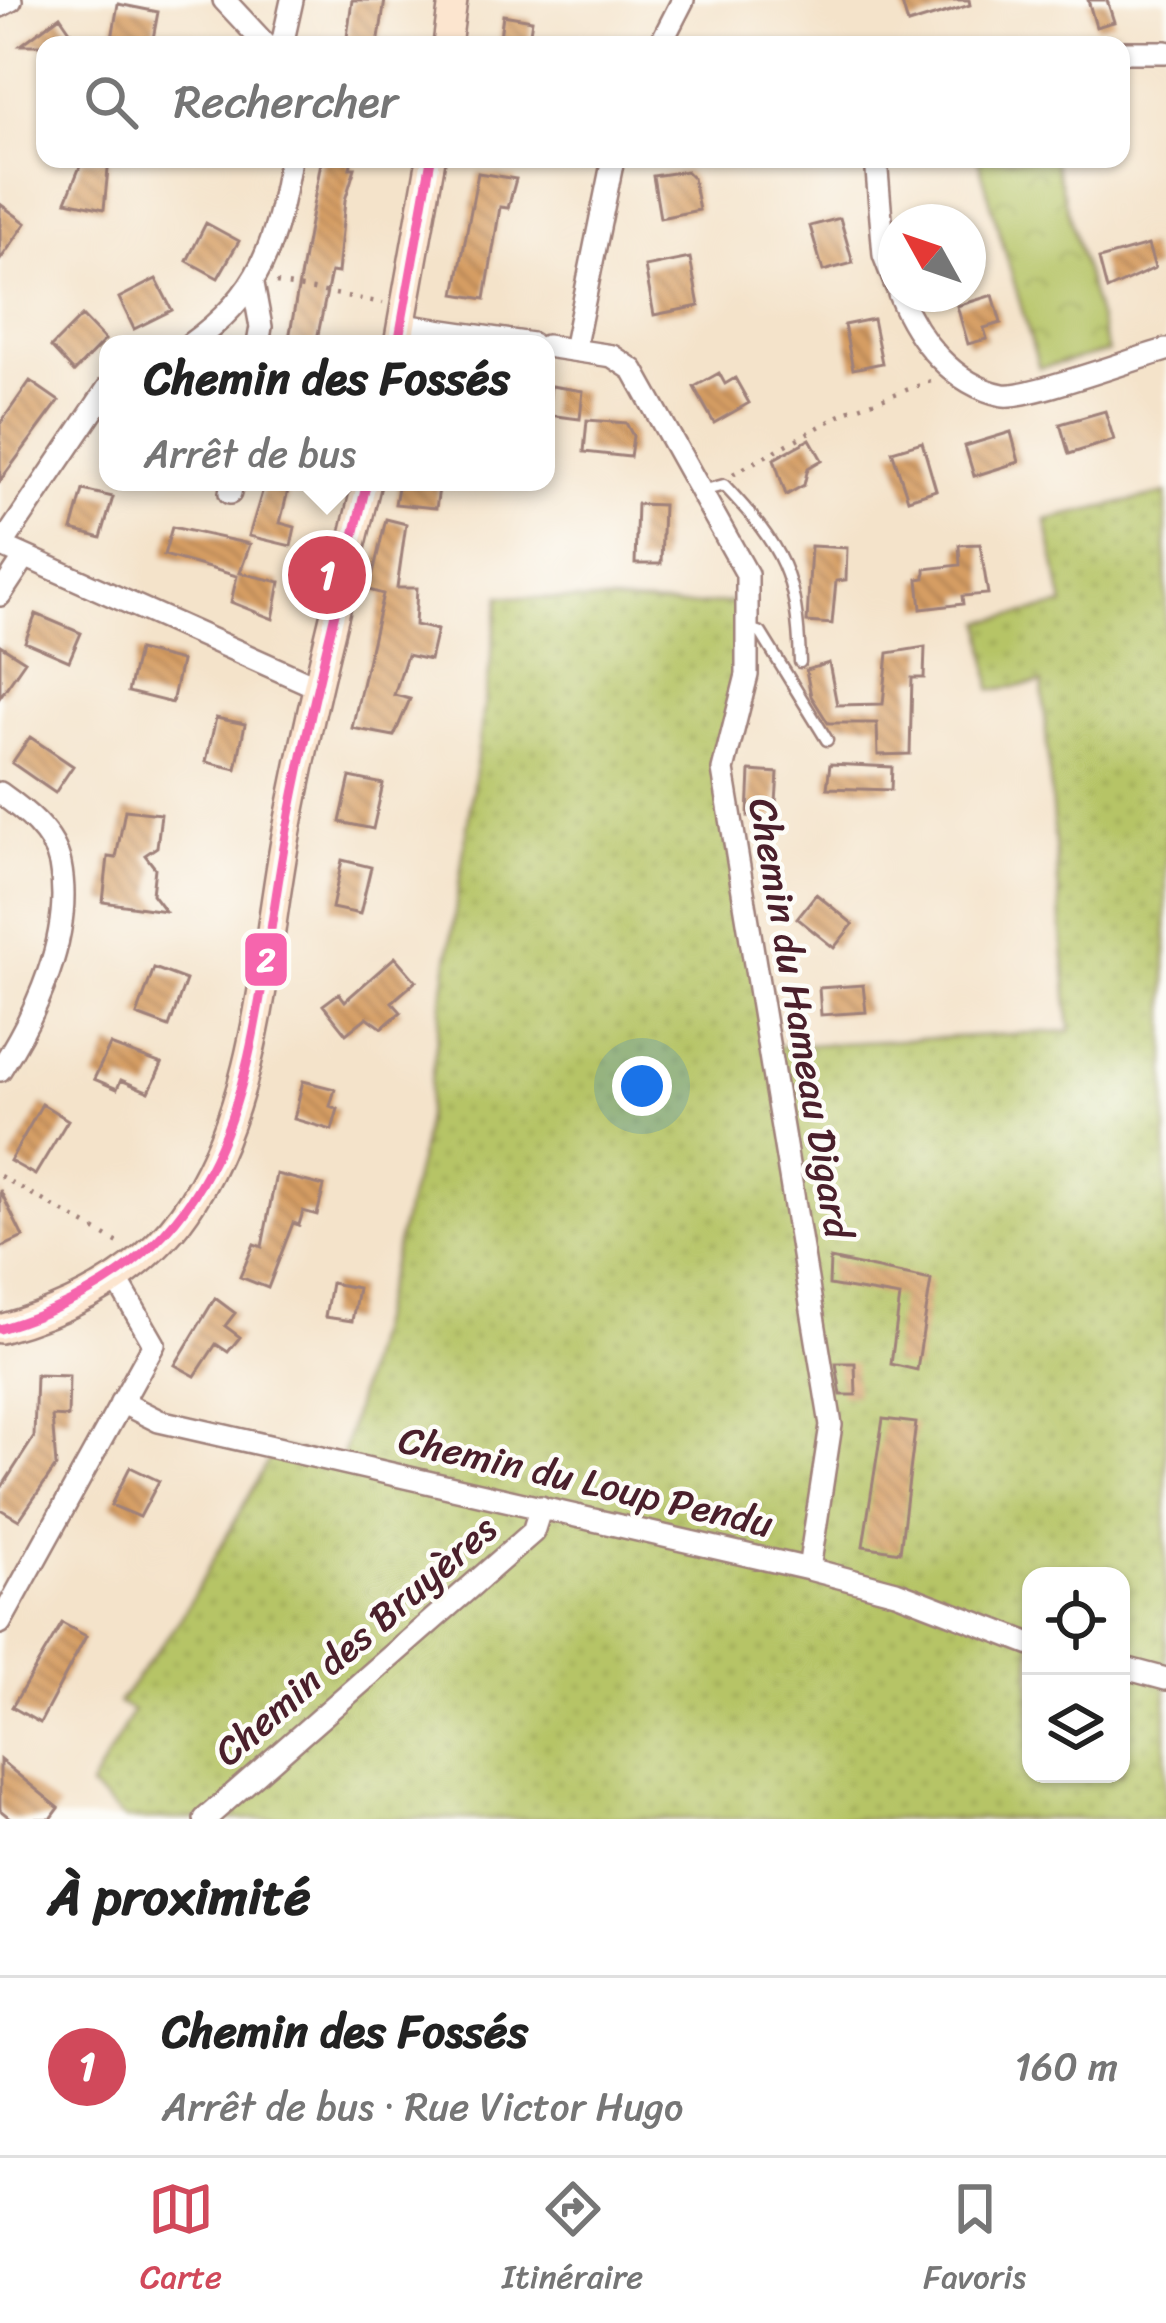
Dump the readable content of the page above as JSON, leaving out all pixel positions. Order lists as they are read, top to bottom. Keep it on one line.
{"streets":{"street":["Chemin du Hameau Digard","Chemin du Loup Pendu","Chemin des Bruyères"]},"crossings":[["Chemin du Hameau Digard","Chemin du Loup Pendu"],["Chemin du Loup Pendu","Chemin des Bruyères"]],"lines":["transit line 2"],"north":"top left","page":{"search":"Rechercher","popup":["Chemin des Fossés","Arrêt de bus"],"pins":"1","heading":"À proximité","list":[{"mark":"1","name":"Chemin des Fossés","note":"Arrêt de bus · Rue Victor Hugo","value":"160 m"}],"nav":["Carte","Itinéraire","Favoris"]}}
